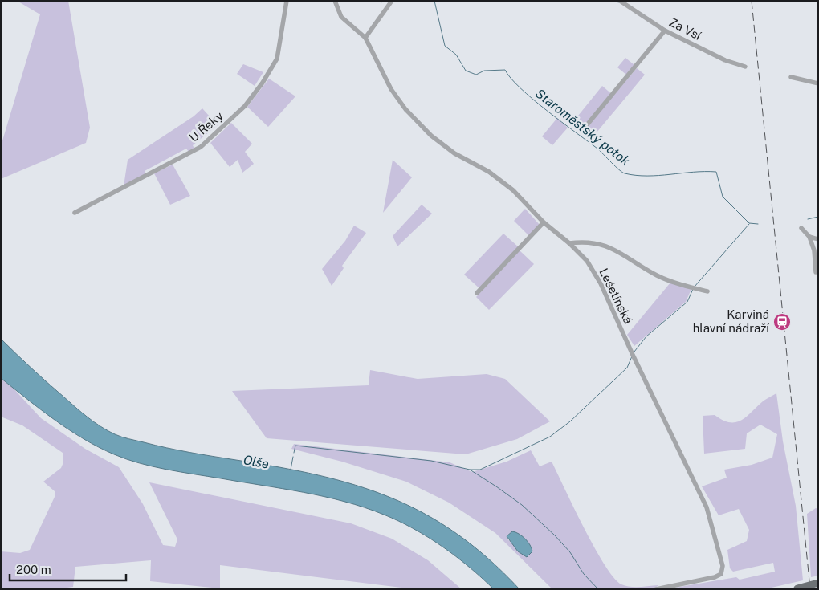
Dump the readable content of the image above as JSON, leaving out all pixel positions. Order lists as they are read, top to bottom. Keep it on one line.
{"streets":{"street":["Za Vsí","U Řeky","Lešetínská"]},"water":["Staroměstský potok","Olše"],"places":{"station":["Karviná hlavní nádraží"]},"scale_bar":"200 m"}
